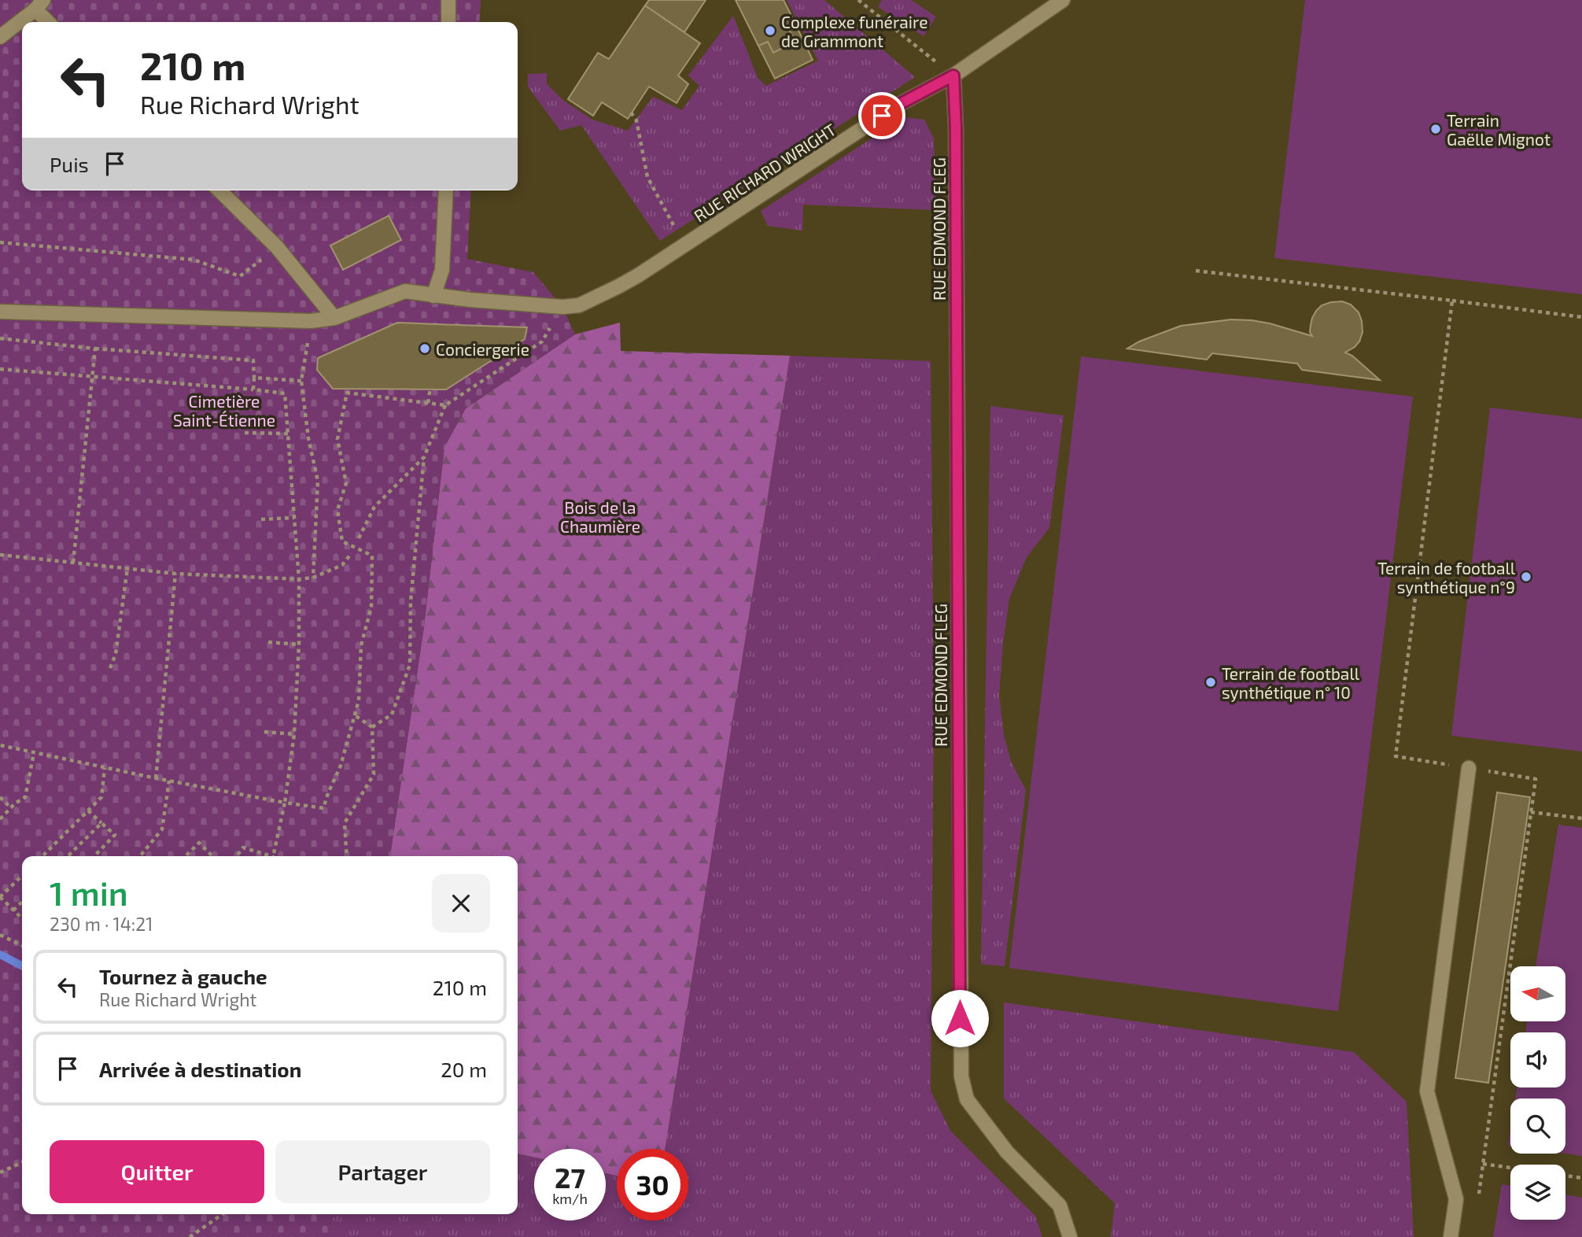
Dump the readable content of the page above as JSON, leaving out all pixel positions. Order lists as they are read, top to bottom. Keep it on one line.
{"streets":{"street":["RUE RICHARD WRIGHT","RUE EDMOND FLEG"]},"crossings":[["RUE RICHARD WRIGHT","RUE EDMOND FLEG"]],"parks":["Cimetière Saint-Étienne","Bois de la Chaumière"],"places":["Complexe funéraire de Grammont","Terrain Gaëlle Mignot","Conciergerie","Terrain de football synthétique n°9","Terrain de football synthétique n° 10"],"north":"left","page":{"turn":["210 m","Rue Richard Wright"],"then":"Puis","heading":["1 min","230 m · 14:21"],"list":[{"name":"Tournez à gauche","note":"Rue Richard Wright","value":"210 m"},{"name":"Arrivée à destination","value":"20 m"}],"buttons":["Quitter","Partager"],"speed":"27 km/h","limit":"30"}}
